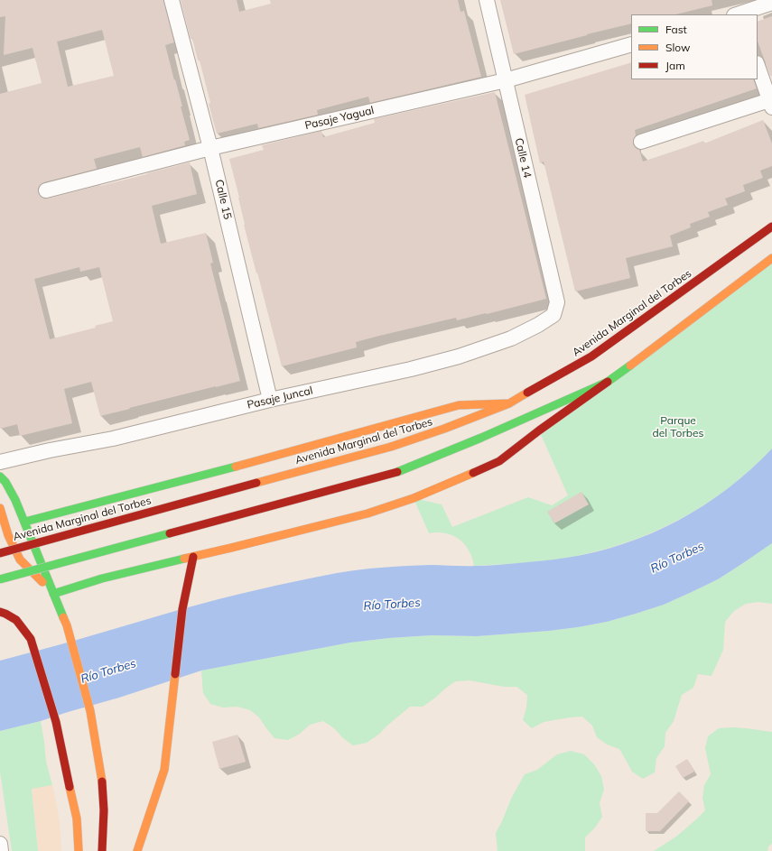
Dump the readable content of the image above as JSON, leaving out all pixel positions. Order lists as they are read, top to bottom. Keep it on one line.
{"streets":{"highway":["Avenida Marginal del Torbes"],"street":["Pasaje Yagual","Calle 14","Calle 15","Pasaje Juncal"]},"crossings":[["Pasaje Yagual","Calle 14"],["Pasaje Yagual","Calle 15"],["Calle 14","Pasaje Juncal"],["Calle 15","Pasaje Juncal"]],"water":["Río Torbes"],"parks":["Parque del Torbes"],"legend":["Fast","Slow","Jam"]}
